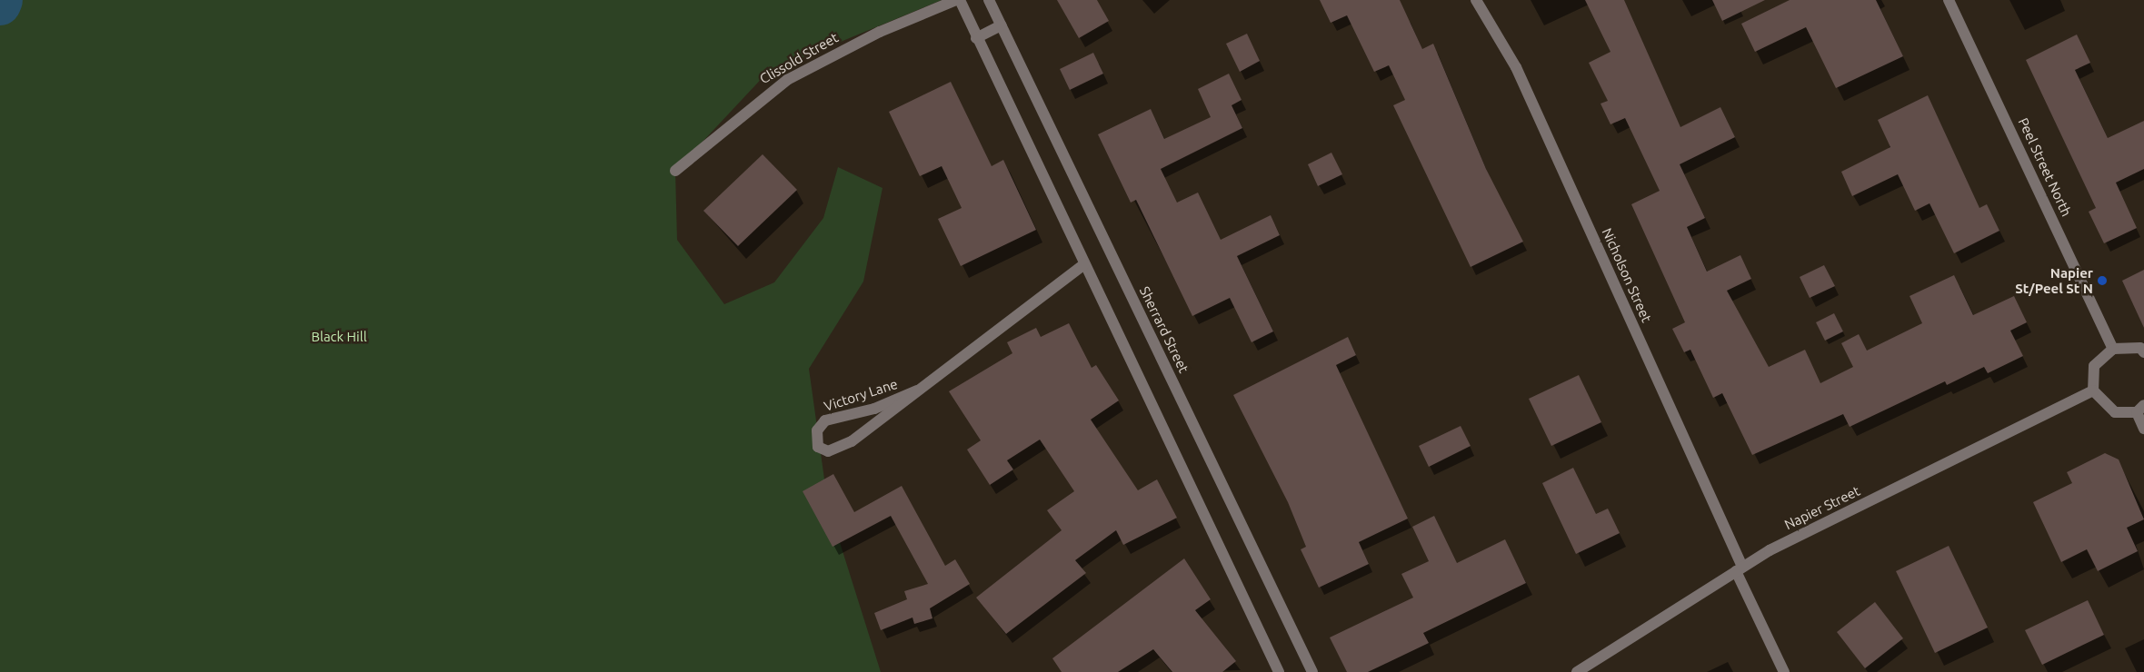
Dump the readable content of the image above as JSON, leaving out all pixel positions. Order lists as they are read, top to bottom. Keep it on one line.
{"streets":{"street":["Clissold Street","Peel Street North","Nicholson Street","Sherrard Street","Victory Lane","Napier Street"]},"crossings":[["Nicholson Street","Napier Street"]],"parks":["Black Hill"],"places":["Napier St/Peel St N"]}
